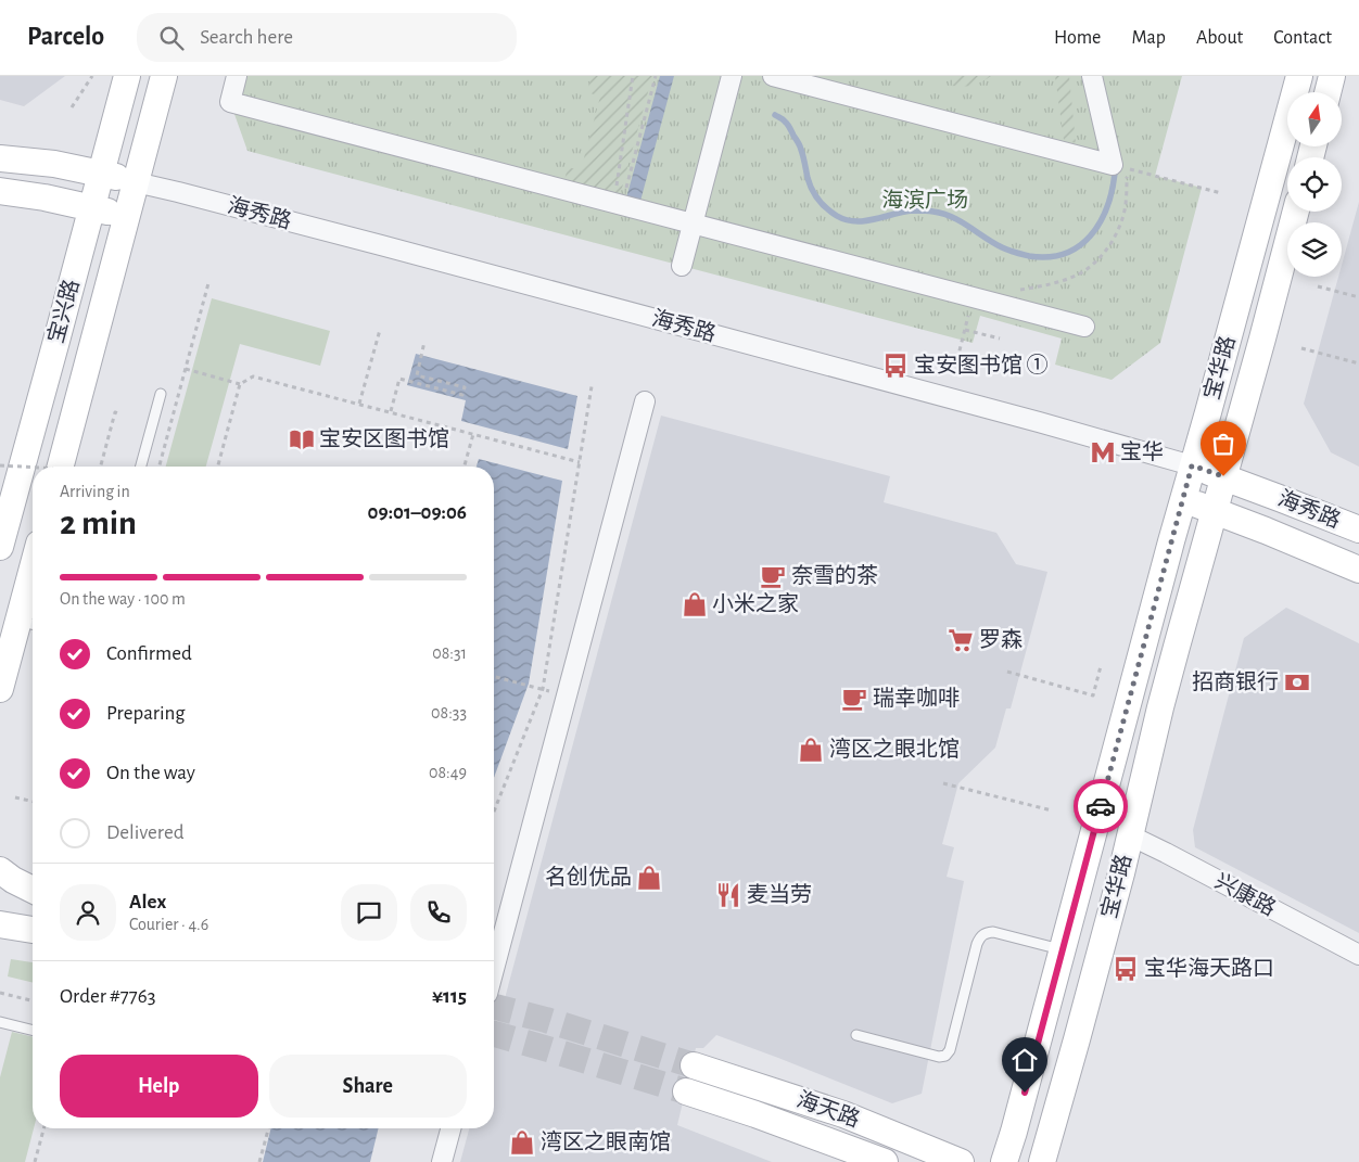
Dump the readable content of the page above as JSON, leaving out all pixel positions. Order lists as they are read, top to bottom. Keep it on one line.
{"streets":{"main road":["海秀路","宝兴路","宝华路","海天路"],"street":["兴康路"]},"crossings":[["海秀路","宝兴路"],["海秀路","宝华路"],["宝华路","兴康路"]],"parks":["海滨广场"],"places":{"bus stop":["宝安图书馆 ①","宝华海天路口"],"library":["宝安区图书馆"],"metro station":["宝华"],"cafe":["奈雪的茶","瑞幸咖啡"],"shop":["小米之家","湾区之眼北馆","名创优品","湾区之眼南馆"],"supermarket":["罗森"],"bank":["招商银行"],"restaurant":["麦当劳"]},"north":"top","page":{"header":"Parcelo","search":"Search here","nav":["Home","Map","About","Contact"],"heading":["2 min","Arriving in","09:01–09:06"],"panel":["Alex","Courier · 4.6","Order #7763","¥115"],"bar":"On the way · 100 m","list":[["Confirmed","08:31"],["Preparing","08:33"],["On the way","08:49"],"Delivered"],"buttons":["Help","Share"]}}
